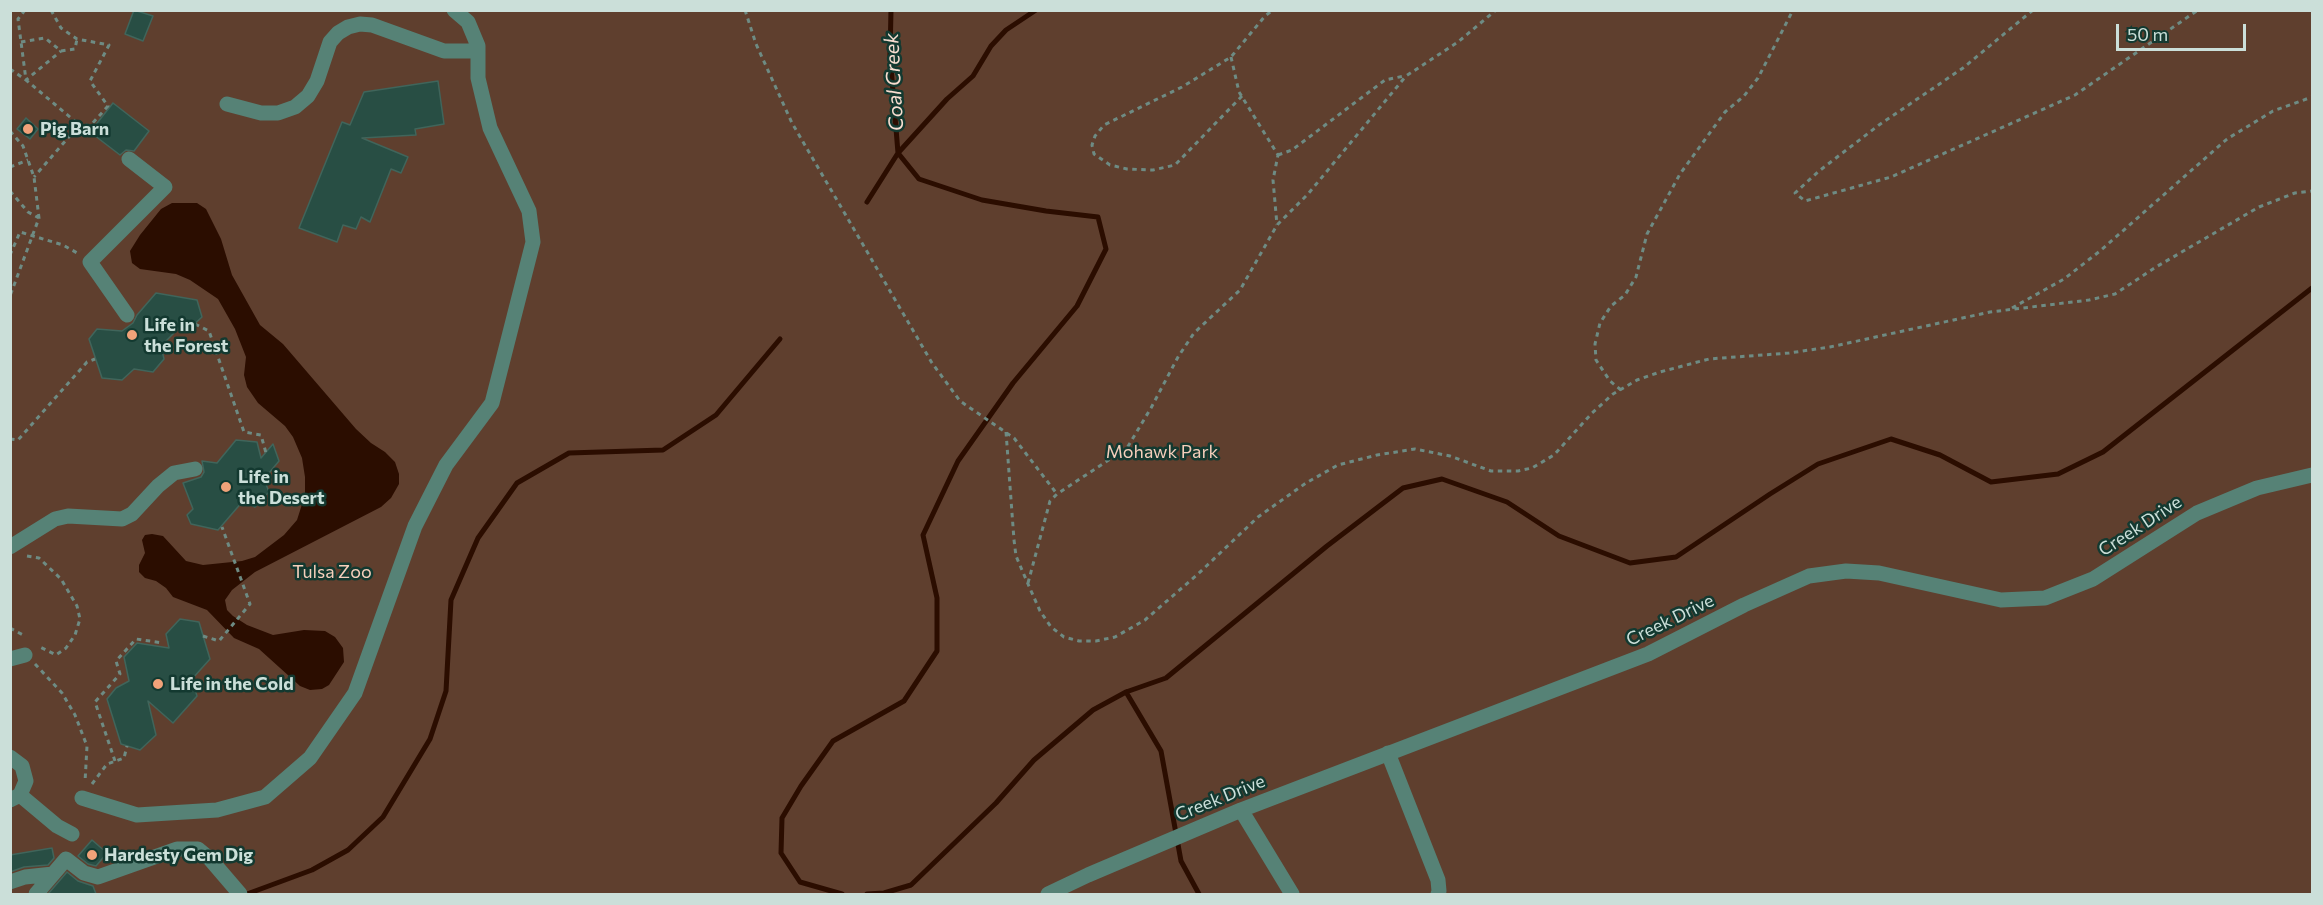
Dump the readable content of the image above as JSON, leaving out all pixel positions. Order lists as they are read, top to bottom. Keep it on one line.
{"streets":{"street":["Creek Drive"]},"water":["Coal Creek"],"parks":["Mohawk Park","Tulsa Zoo"],"places":["Pig Barn","Life in the Forest","Life in the Desert","Life in the Cold","Hardesty Gem Dig"],"scale_bar":"50 m"}
